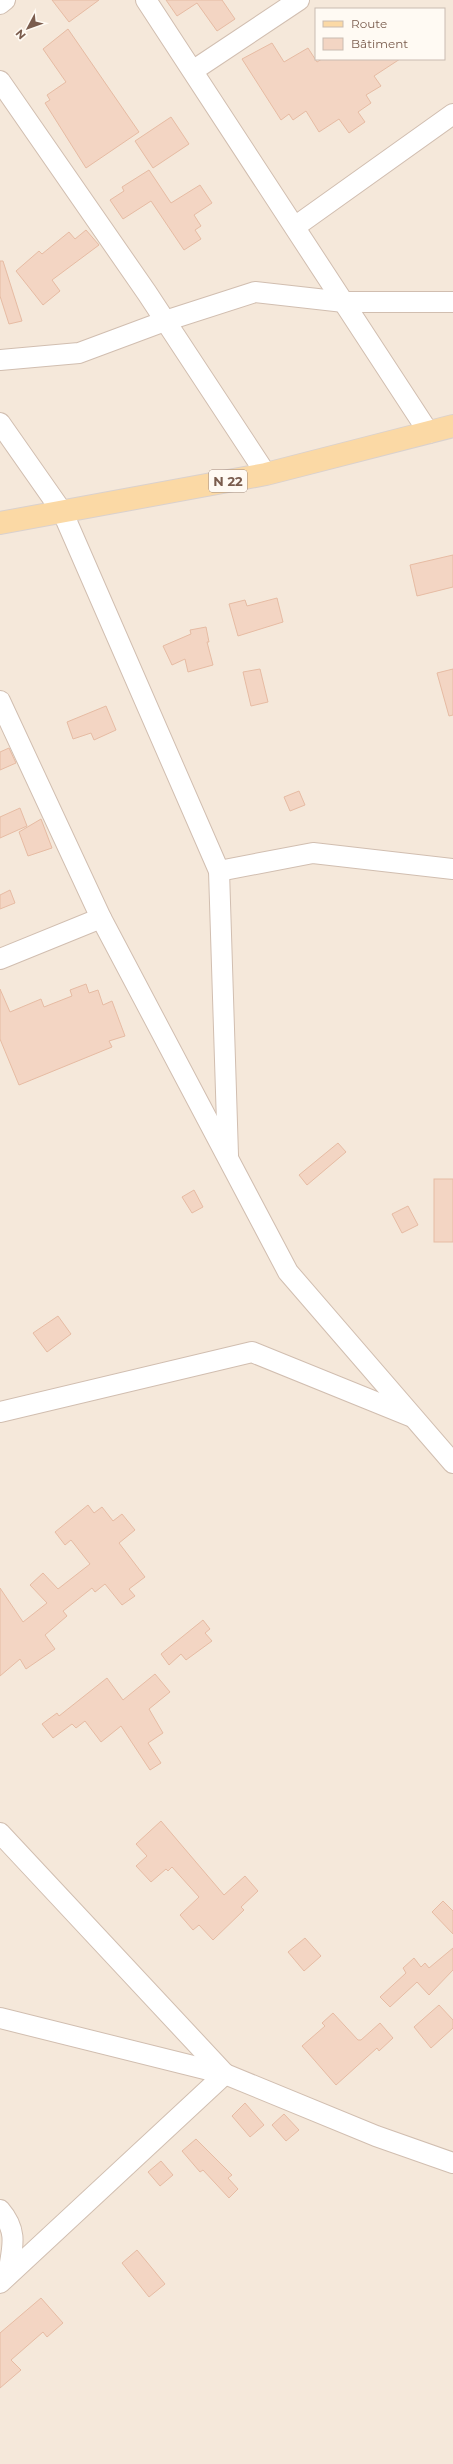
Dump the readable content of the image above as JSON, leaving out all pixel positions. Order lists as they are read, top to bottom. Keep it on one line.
{"streets":{"main road":["N 22"]},"legend":["Route","Bâtiment"],"north":"bottom left"}
